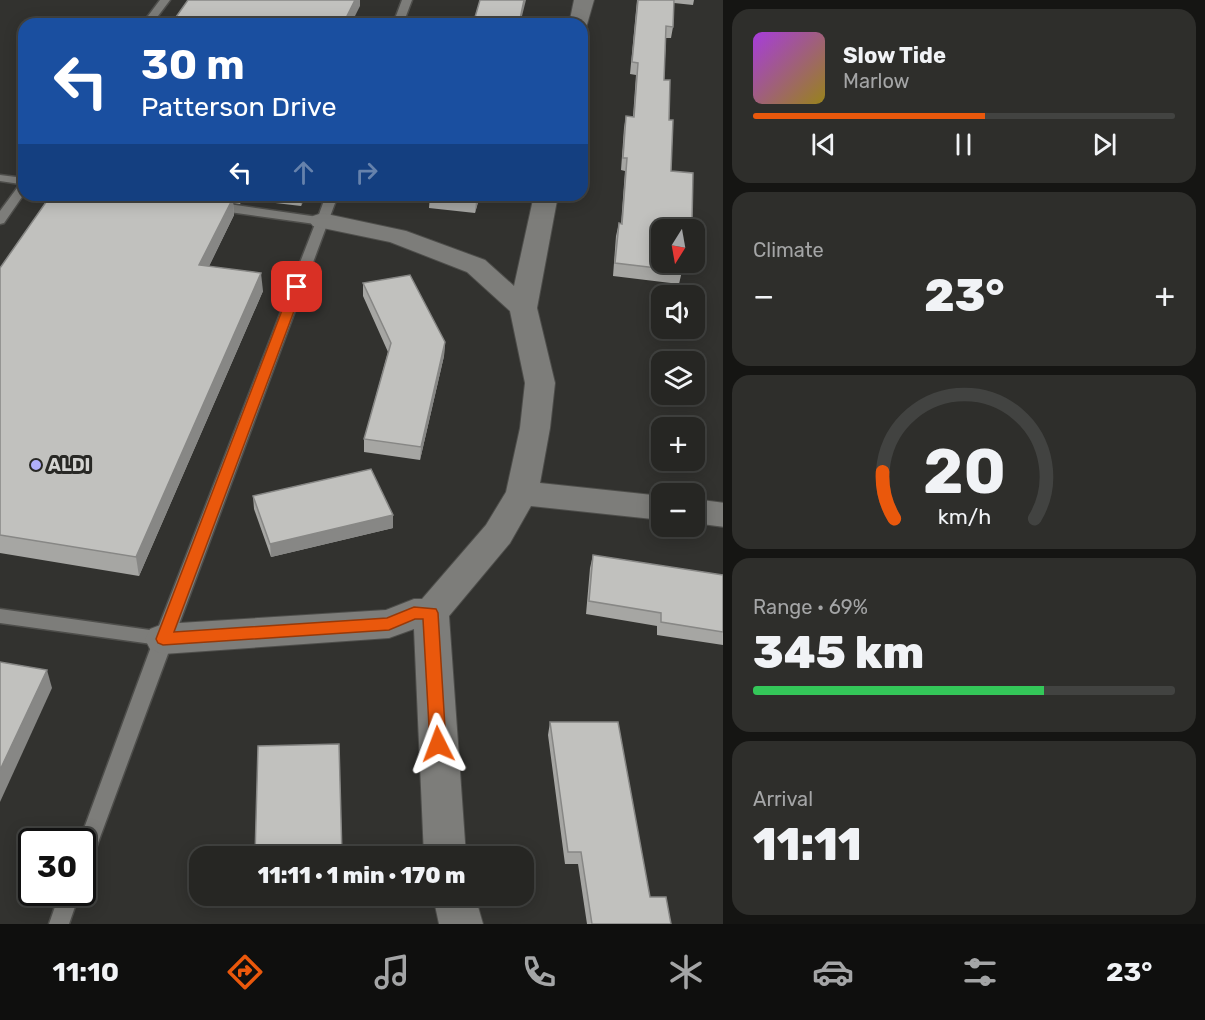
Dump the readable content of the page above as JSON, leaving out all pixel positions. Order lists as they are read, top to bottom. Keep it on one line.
{"places":["ALDI"],"north":"bottom","page":{"turn":["30 m","Patterson Drive"],"song":["Slow Tide","Marlow"],"tile":["Climate",["Range · 69%","345 km"],["Arrival","11:11"]],"map_buttons":["+","−"],"heat":["−","23°","+"],"limit":"30","trip":"11:11 · 1 min · 170 m","tabs":["11:10","23°"],"gauge":["20","km/h"]}}
